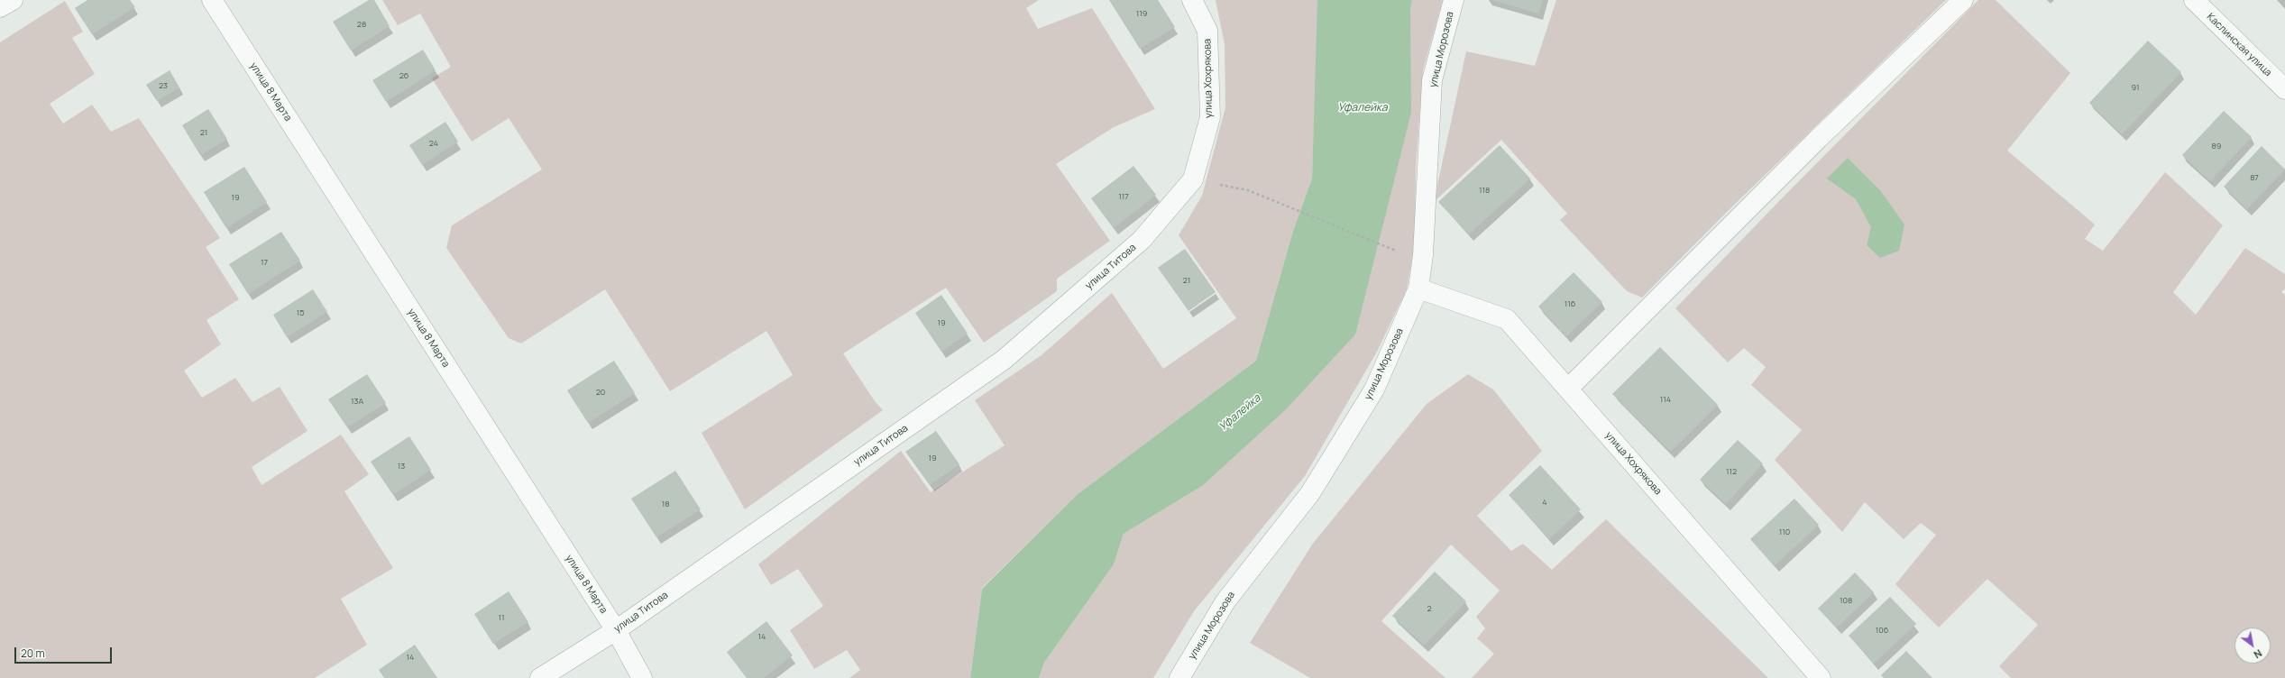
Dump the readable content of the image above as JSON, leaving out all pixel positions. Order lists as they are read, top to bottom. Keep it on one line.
{"streets":{"street":["Каслинская улица","улица Морозова","улица Хохрякова","улица 8 Марта","улица Титова"]},"crossings":[["улица Морозова","улица Хохрякова"],["улица Хохрякова","улица Титова"],["улица 8 Марта","улица Титова"]],"water":["Уфалейка"],"house_numbers":["119","28","26","23","91","21","24","89","87","118","117","19","17","21","116","15","19","20","114","13А","19","13","112","4","18","110","108","2","11","106","14","14"],"scale_bar":"20 m","north":"bottom right"}
